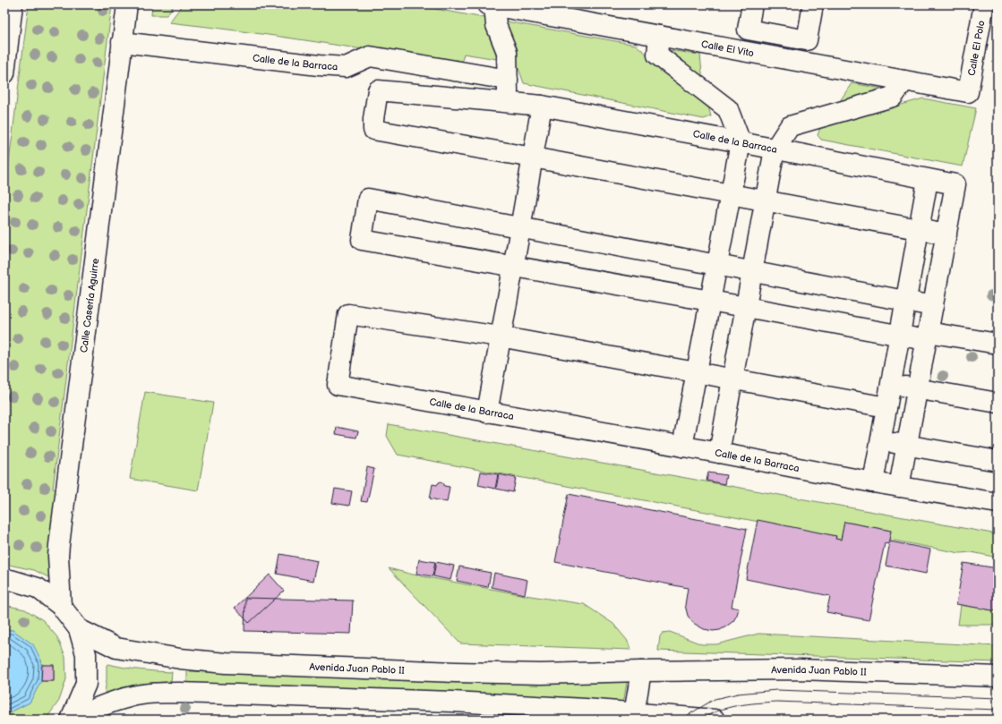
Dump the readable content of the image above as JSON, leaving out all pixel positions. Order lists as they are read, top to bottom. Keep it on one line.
{"streets":{"main road":["Calle El Vito","Calle El Polo","Calle de la Barraca","Calle Casería Aguirre","Avenida Juan Pablo II"]},"crossings":[["Calle El Vito","Calle El Polo"],["Calle de la Barraca","Calle Casería Aguirre"]]}
